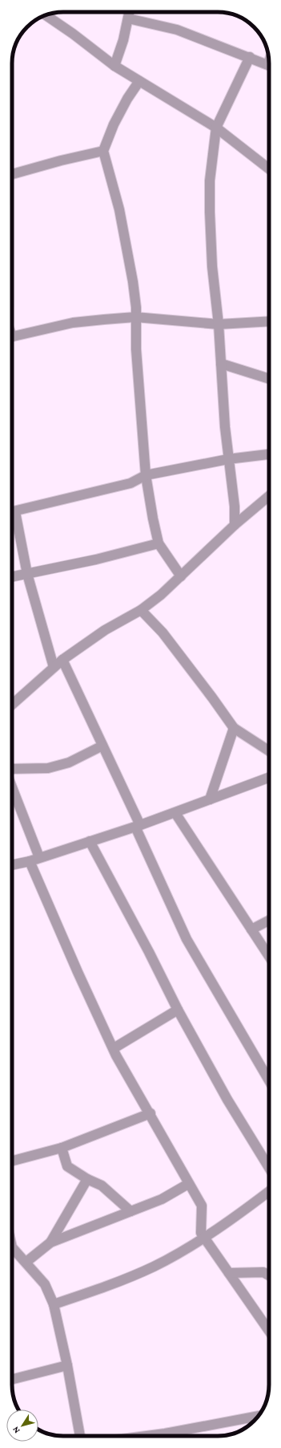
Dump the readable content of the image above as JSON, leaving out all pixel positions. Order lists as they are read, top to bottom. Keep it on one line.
{"north":"bottom left"}
